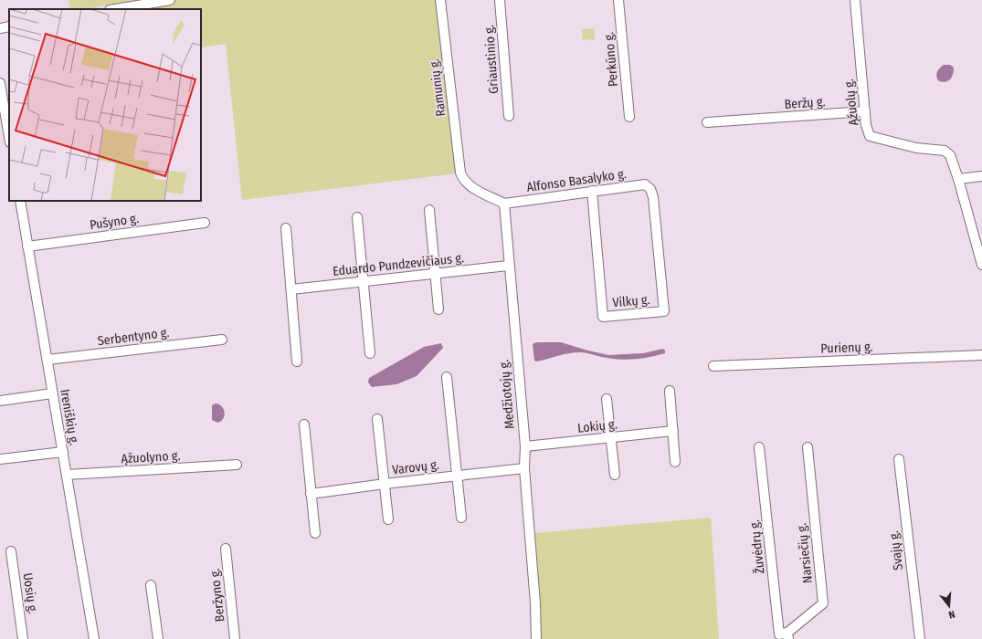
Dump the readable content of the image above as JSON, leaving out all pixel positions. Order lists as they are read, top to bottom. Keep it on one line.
{"streets":{"street":["Griaustinio g.","Perkūno g.","Ramunių g.","Ąžuolų g.","Beržų g.","Alfonso Basalyko g.","Pušyno g.","Eduardo Pundzevičiaus g.","Vilkų g.","Serbentyno g.","Purienų g.","Medžiotojų g.","Ireniškių g.","Lokių g.","Ąžuolyno g.","Varovų g.","Žuvėdrų g.","Svajų g.","Narsiečių g.","Uosių g.","Beržyno g."]},"crossings":[["Ramunių g.","Alfonso Basalyko g."],["Ramunių g.","Medžiotojų g."],["Ąžuolų g.","Beržų g."],["Alfonso Basalyko g.","Vilkų g."],["Alfonso Basalyko g.","Medžiotojų g."],["Pušyno g.","Ireniškių g."],["Eduardo Pundzevičiaus g.","Medžiotojų g."],["Serbentyno g.","Ireniškių g."],["Medžiotojų g.","Lokių g."],["Medžiotojų g.","Varovų g."],["Ireniškių g.","Ąžuolyno g."],["Žuvėdrų g.","Narsiečių g."]],"north":"bottom"}
